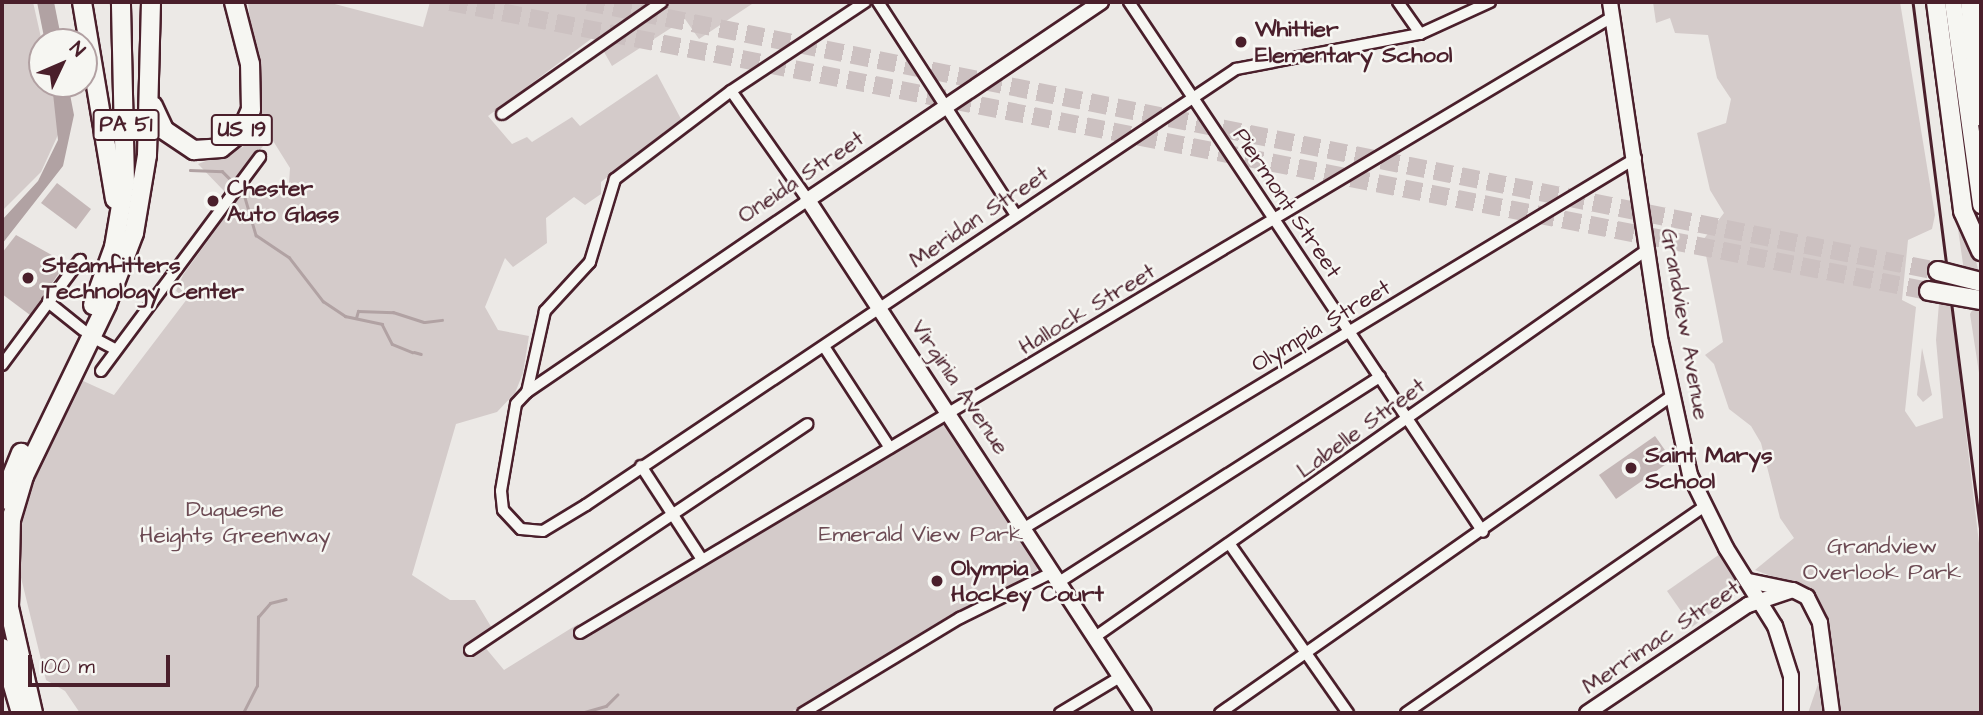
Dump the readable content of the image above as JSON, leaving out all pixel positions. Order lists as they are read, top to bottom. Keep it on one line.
{"streets":{"highway":["PA 51","US 19"],"street":["Oneida Street","Piermont Street","Meridan Street","Hallock Street","Grandview Avenue","Olympia Street","Virginia Avenue","Labelle Street","Merrimac Street"]},"crossings":[["Oneida Street","Meridan Street"],["Oneida Street","Virginia Avenue"],["Piermont Street","Meridan Street"],["Piermont Street","Hallock Street"],["Piermont Street","Olympia Street"],["Piermont Street","Labelle Street"],["Meridan Street","Virginia Avenue"],["Hallock Street","Grandview Avenue"],["Hallock Street","Virginia Avenue"],["Grandview Avenue","Olympia Street"],["Grandview Avenue","Labelle Street"],["Grandview Avenue","Merrimac Street"],["Olympia Street","Virginia Avenue"],["Virginia Avenue","Labelle Street"]],"parks":["Duquesne Heights Greenway","Emerald View Park","Grandview Overlook Park"],"places":["Whittier Elementary School","Chester Auto Glass","Steamfitters Technology Center","Saint Marys School","Olympia Hockey Court"],"scale_bar":"100 m","north":"top right"}
